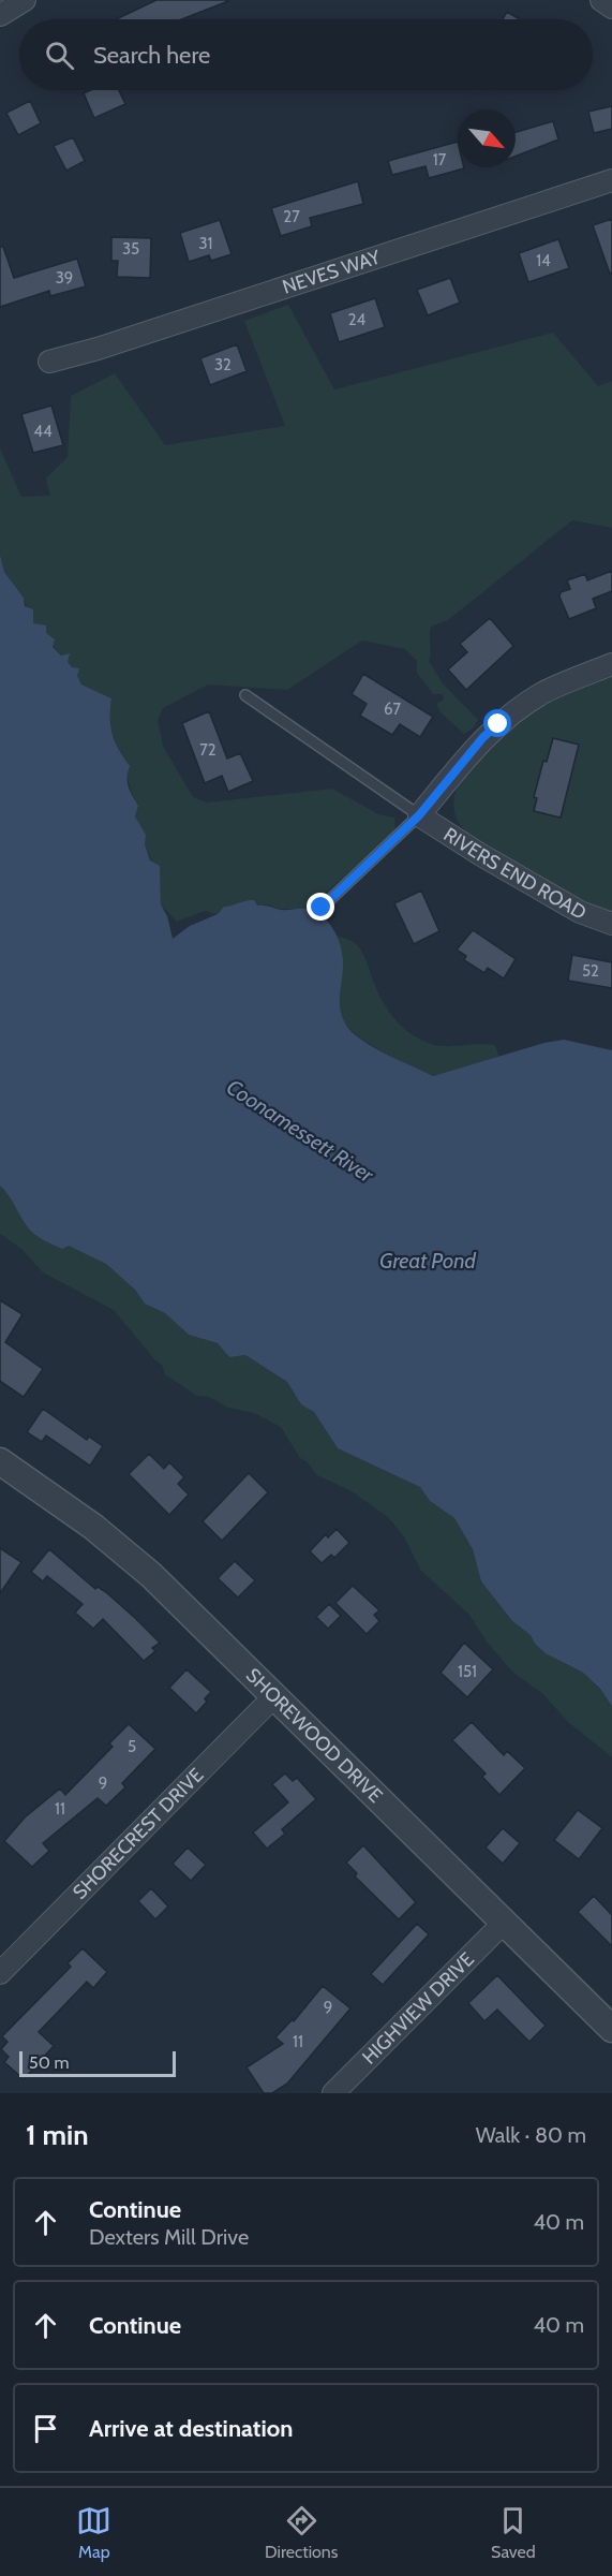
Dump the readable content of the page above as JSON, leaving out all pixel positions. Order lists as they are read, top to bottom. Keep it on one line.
{"streets":{"street":["NEVES WAY","RIVERS END ROAD","SHOREWOOD DRIVE","SHORECREST DRIVE","HIGHVIEW DRIVE"]},"crossings":[["SHOREWOOD DRIVE","SHORECREST DRIVE"],["SHOREWOOD DRIVE","HIGHVIEW DRIVE"]],"water":["Coonamessett River","Great Pond"],"house_numbers":["17","27","31","35","14","39","24","32","44","67","72","52","151","5","9","11","9","11"],"scale_bar":"50 m","north":"bottom right","page":{"search":"Search here","scale":"50 m","heading":["1 min","Walk · 80 m"],"list":[["Continue","Dexters Mill Drive","40 m"],["Continue","40 m"],"Arrive at destination"],"nav":["Map","Directions","Saved"]}}
